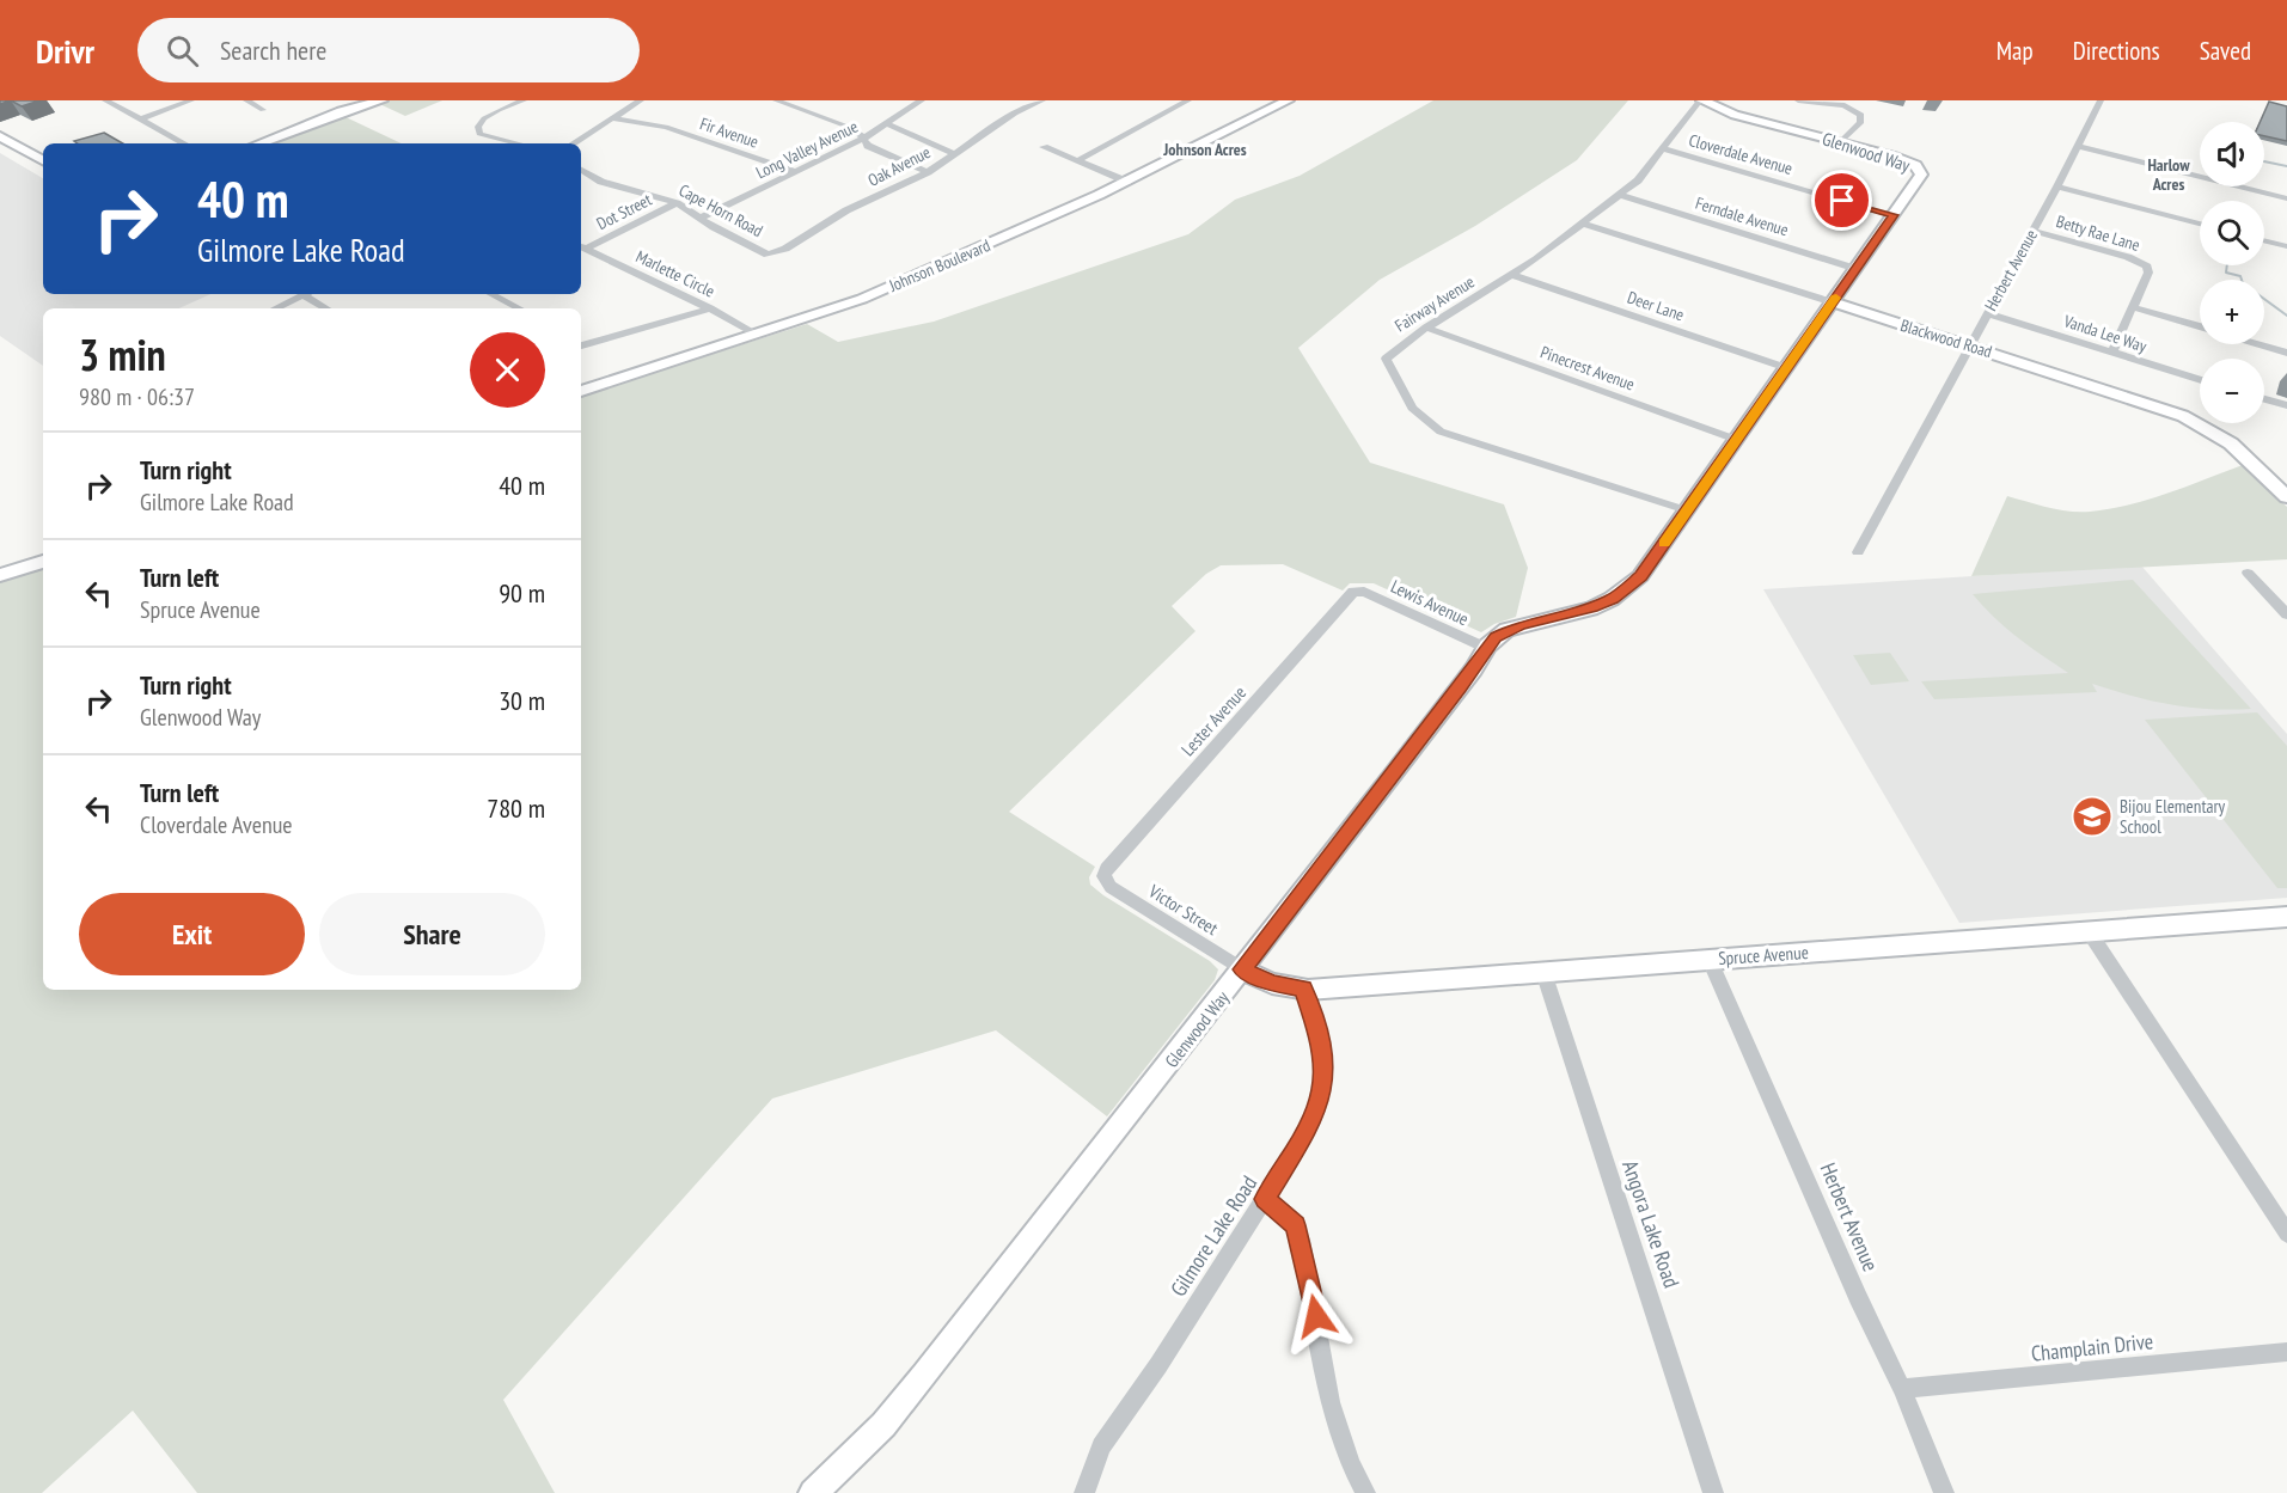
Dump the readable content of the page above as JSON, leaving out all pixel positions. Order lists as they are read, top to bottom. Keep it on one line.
{"streets":{"street":["Fir Avenue","Long Valley Avenue","Glenwood Way","Cloverdale Avenue","Oak Avenue","Cape Horn Road","Dot Street","Ferndale Avenue","Betty Rae Lane","Johnson Boulevard","Herbert Avenue","Marlette Circle","Fairway Avenue","Deer Lane","Vanda Lee Way","Blackwood Road","Pinecrest Avenue","Lewis Avenue","Lester Avenue","Victor Street","Spruce Avenue","Angora Lake Road","Gilmore Lake Road","Champlain Drive"]},"crossings":[["Fir Avenue","Long Valley Avenue"],["Long Valley Avenue","Cape Horn Road"],["Glenwood Way","Cloverdale Avenue"],["Glenwood Way","Ferndale Avenue"],["Glenwood Way","Fairway Avenue"],["Glenwood Way","Deer Lane"],["Glenwood Way","Blackwood Road"],["Glenwood Way","Pinecrest Avenue"],["Glenwood Way","Lewis Avenue"],["Glenwood Way","Victor Street"],["Glenwood Way","Spruce Avenue"],["Cloverdale Avenue","Fairway Avenue"],["Oak Avenue","Cape Horn Road"],["Cape Horn Road","Dot Street"],["Dot Street","Marlette Circle"],["Ferndale Avenue","Fairway Avenue"],["Betty Rae Lane","Herbert Avenue"],["Betty Rae Lane","Vanda Lee Way"],["Johnson Boulevard","Marlette Circle"],["Herbert Avenue","Vanda Lee Way"],["Herbert Avenue","Blackwood Road"],["Herbert Avenue","Spruce Avenue"],["Herbert Avenue","Champlain Drive"],["Fairway Avenue","Deer Lane"],["Fairway Avenue","Blackwood Road"],["Fairway Avenue","Pinecrest Avenue"],["Lewis Avenue","Lester Avenue"],["Lester Avenue","Victor Street"],["Victor Street","Spruce Avenue"],["Spruce Avenue","Angora Lake Road"],["Spruce Avenue","Gilmore Lake Road"]],"districts":["Johnson Acres","Harlow Acres"],"places":{"school or university":["Bijou Elementary School"]},"page":{"header":"Drivr","search":"Search here","nav":["Map","Directions","Saved"],"map_buttons":["+","−"],"turn":["40 m","Gilmore Lake Road"],"heading":["3 min","980 m · 06:37"],"list":[{"name":"Turn right","note":"Gilmore Lake Road","value":"40 m"},{"name":"Turn left","note":"Spruce Avenue","value":"90 m"},{"name":"Turn right","note":"Glenwood Way","value":"30 m"},{"name":"Turn left","note":"Cloverdale Avenue","value":"780 m"}],"buttons":["Exit","Share"]}}
